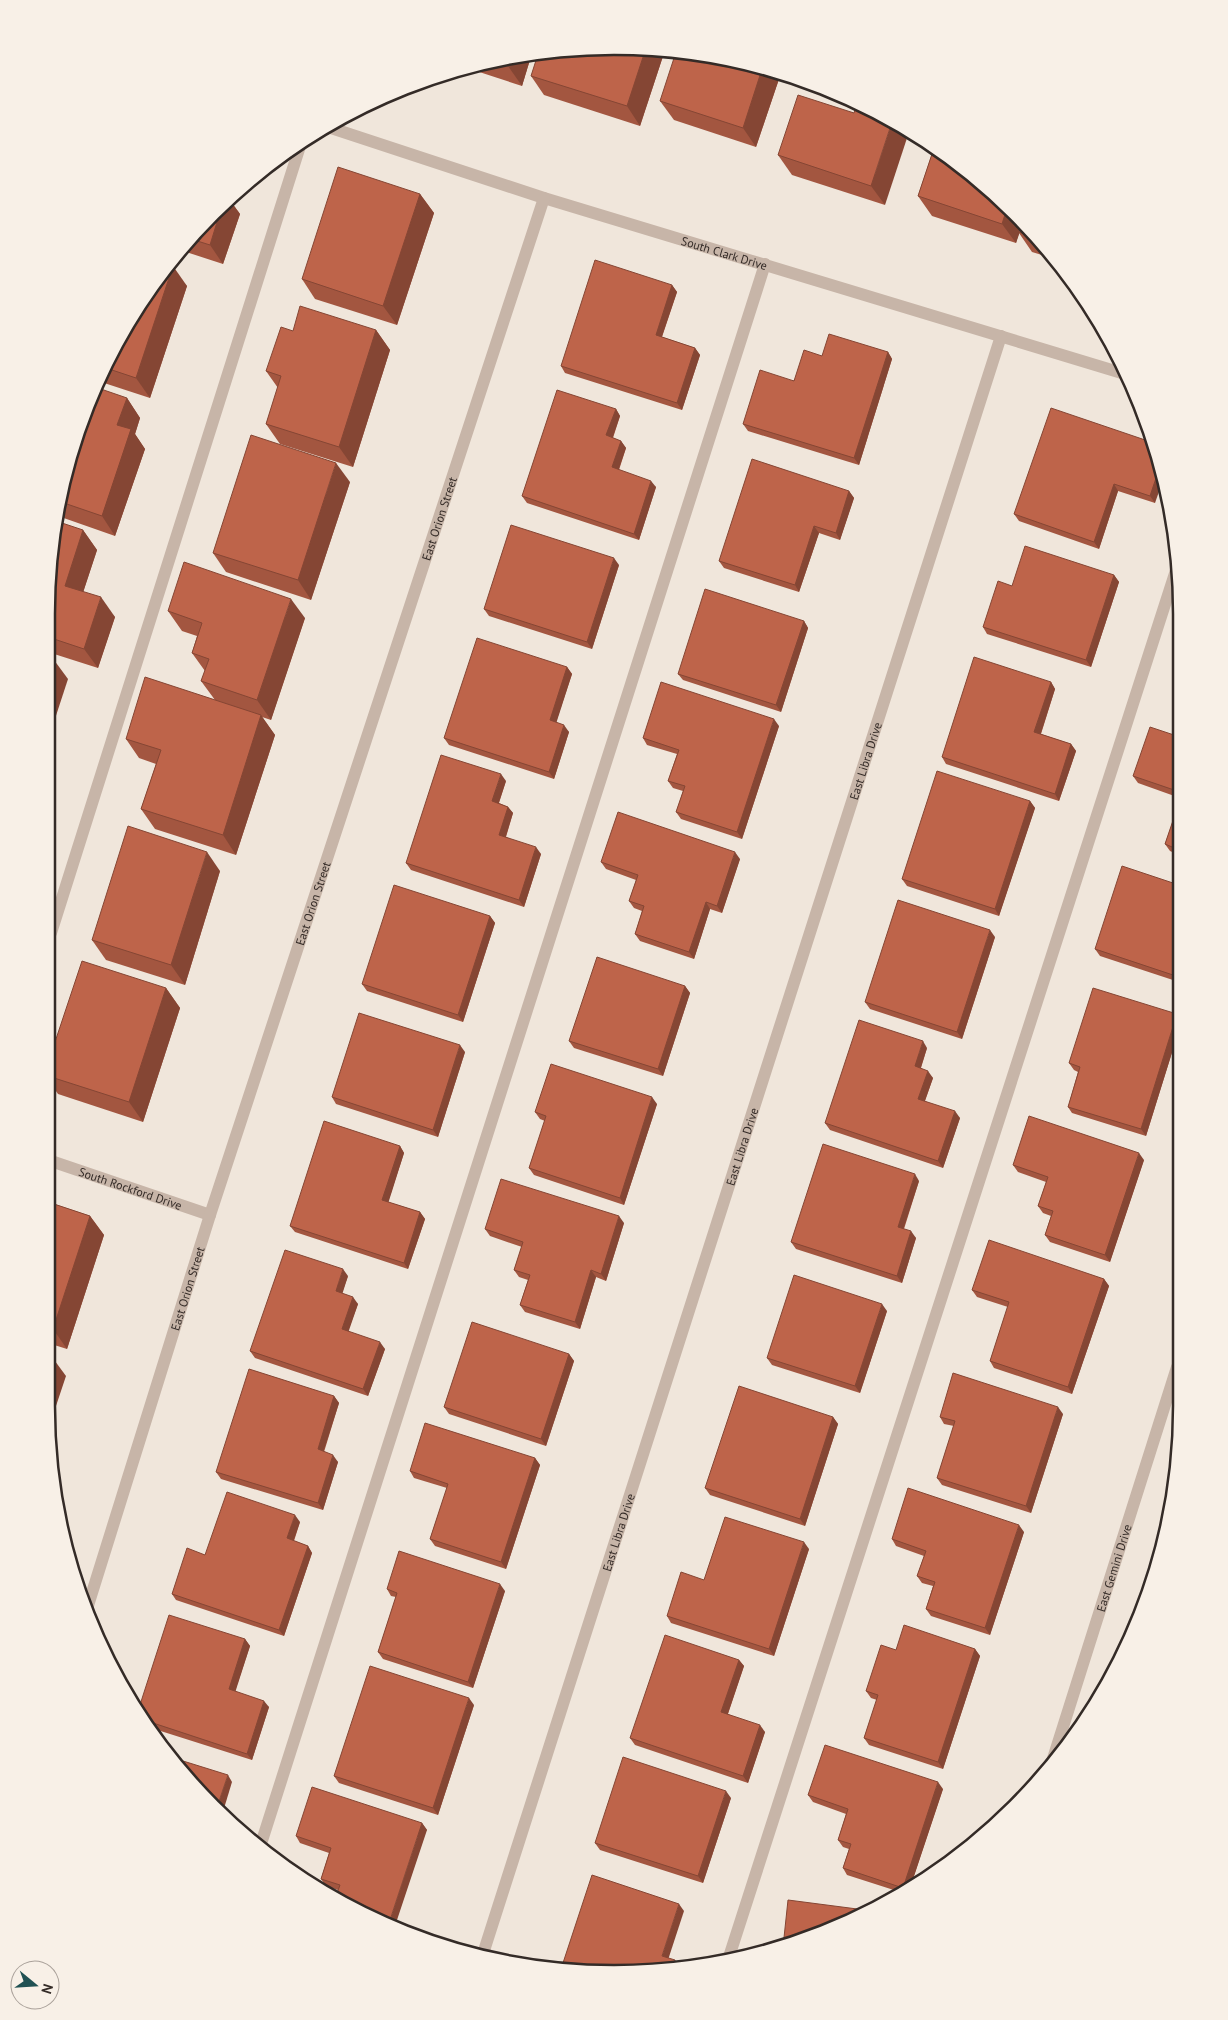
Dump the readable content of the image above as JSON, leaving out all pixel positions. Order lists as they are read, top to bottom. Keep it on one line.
{"streets":{"street":["South Clark Drive","East Orion Street","East Libra Drive","South Rockford Drive","East Gemini Drive"]},"crossings":[["South Clark Drive","East Orion Street"],["South Clark Drive","East Libra Drive"],["East Orion Street","South Rockford Drive"]],"north":"right"}
